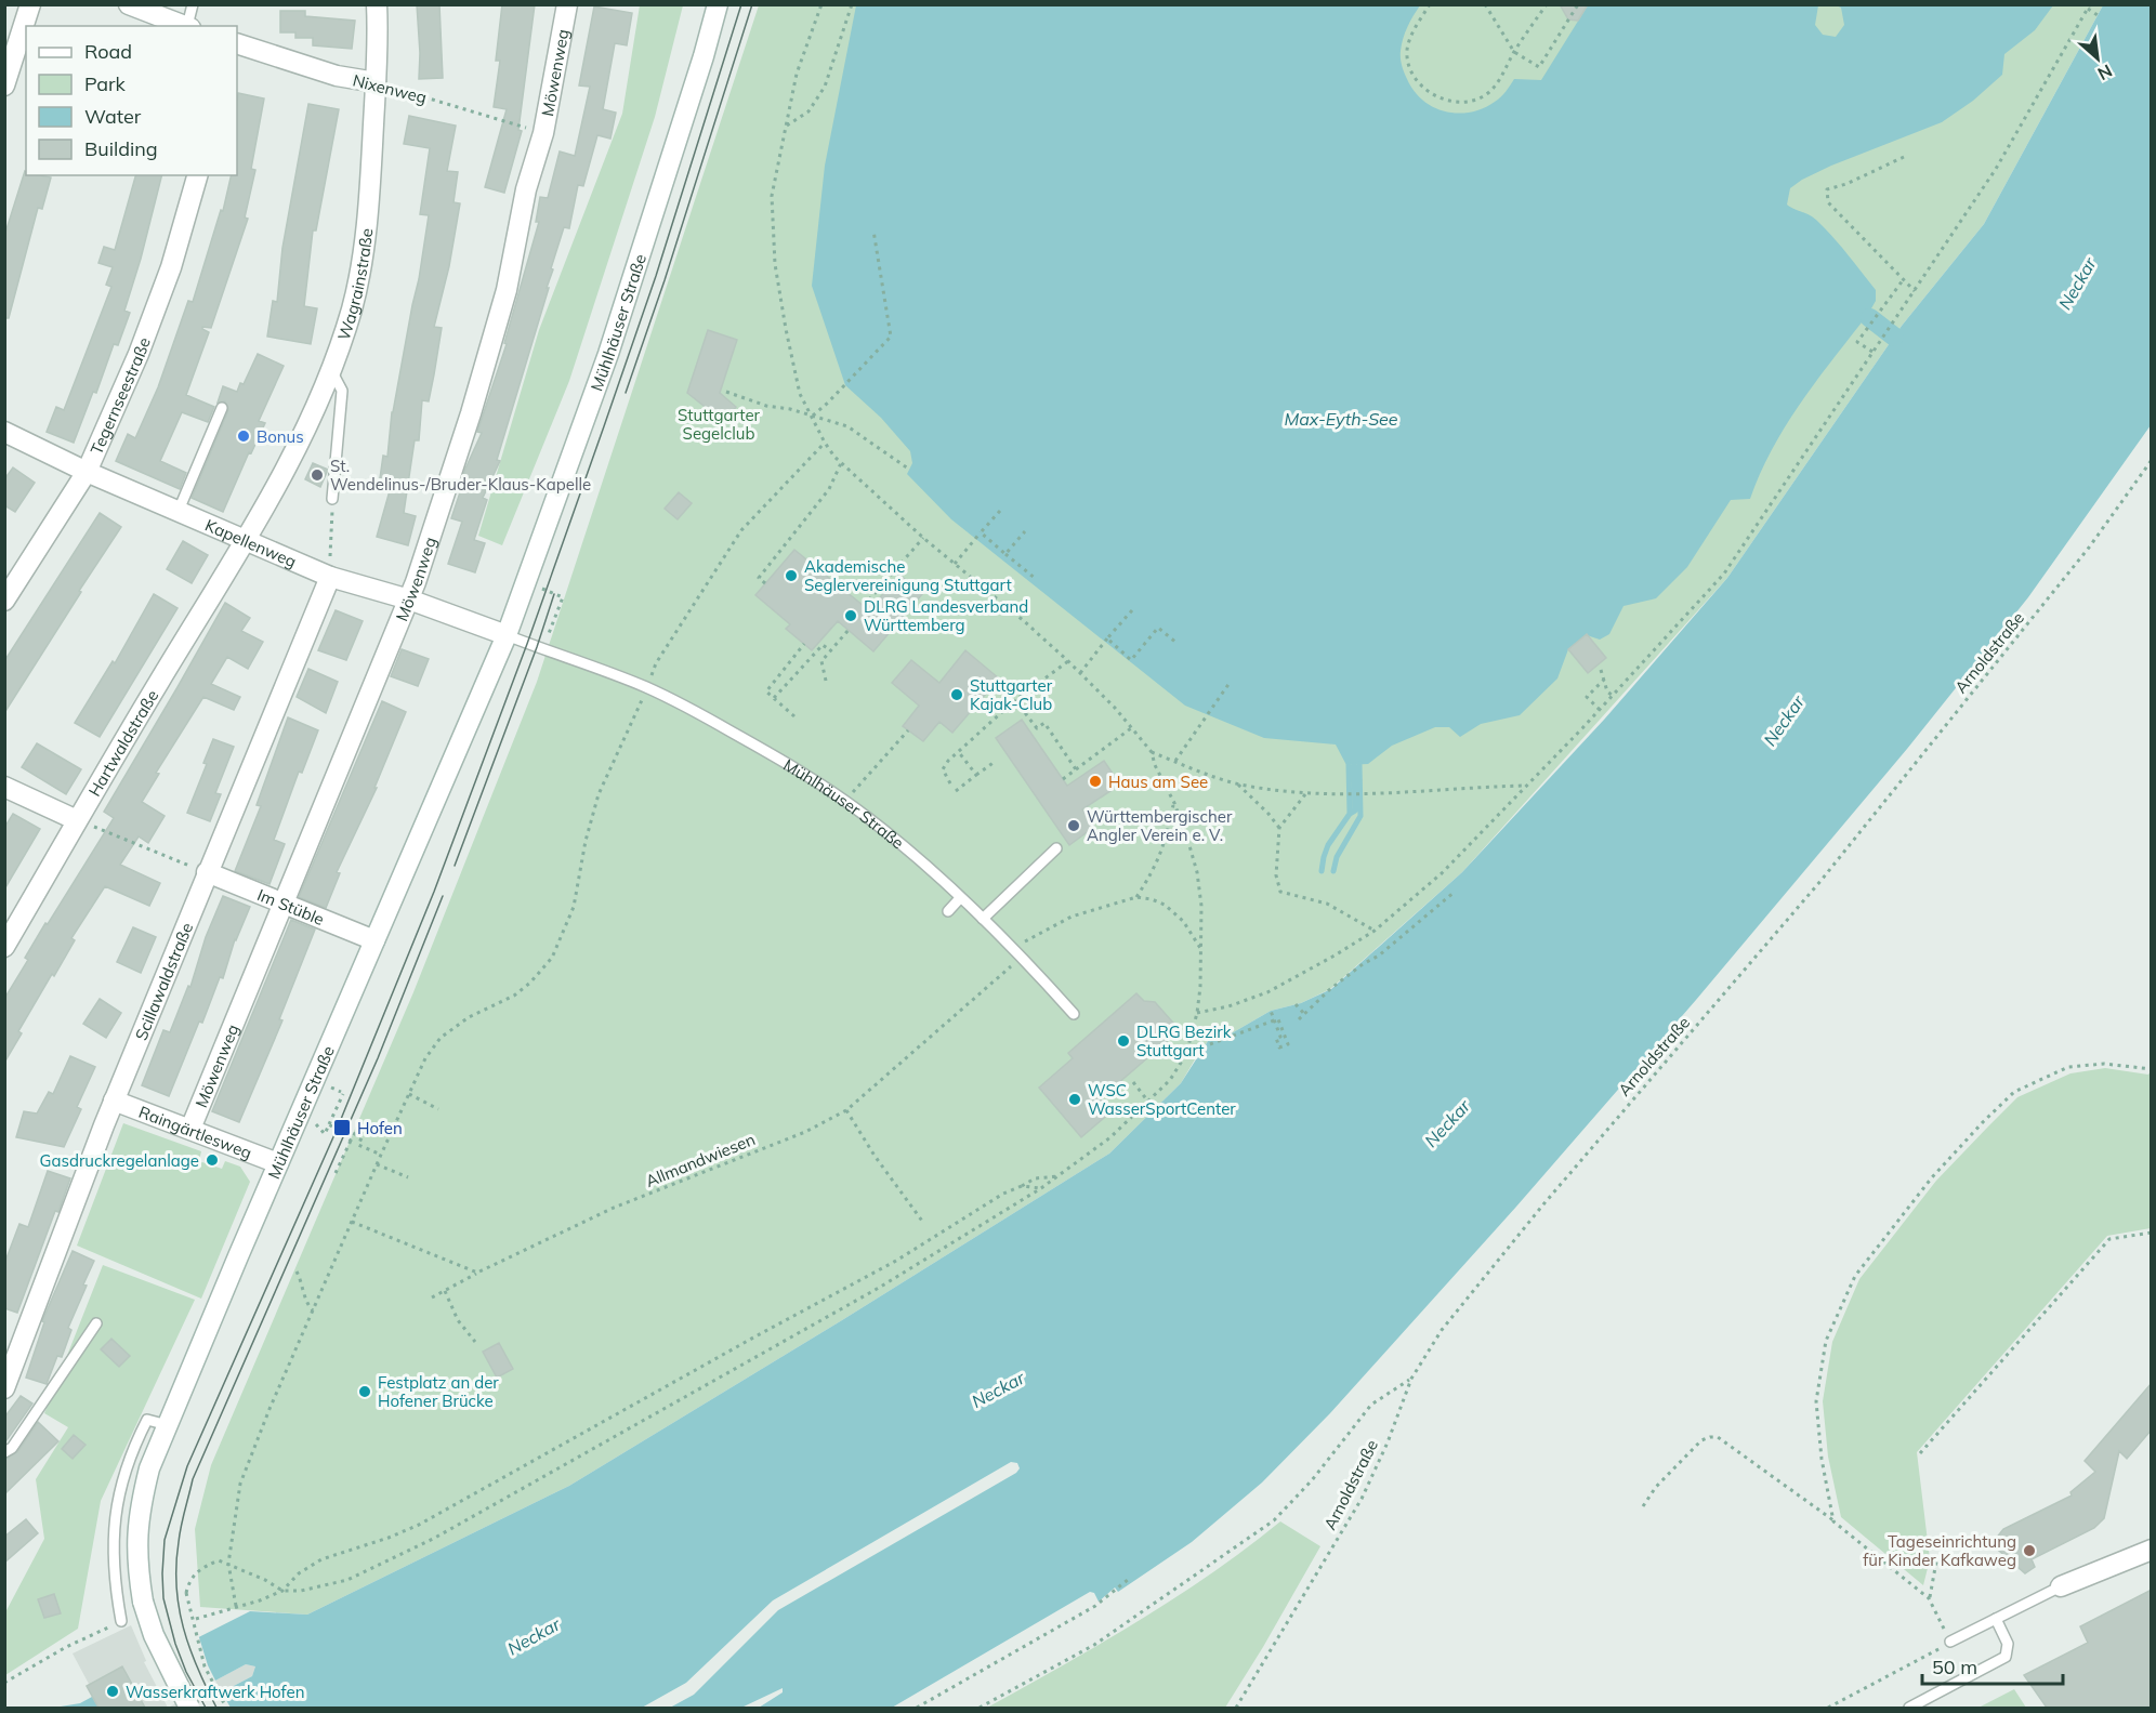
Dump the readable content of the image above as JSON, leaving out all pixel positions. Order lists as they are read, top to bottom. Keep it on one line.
{"streets":{"street":["Möwenweg","Nixenweg","Wagrainstraße","Mühlhäuser Straße","Tegernseestraße","Kapellenweg","Hartwaldstraße","Im Stüble","Scillawaldstraße","Raingärtlesweg"],"path":["Arnoldstraße","Allmandwiesen"]},"crossings":[["Möwenweg","Nixenweg"],["Möwenweg","Kapellenweg"],["Möwenweg","Im Stüble"],["Möwenweg","Raingärtlesweg"],["Nixenweg","Wagrainstraße"],["Wagrainstraße","Kapellenweg"],["Wagrainstraße","Hartwaldstraße"],["Mühlhäuser Straße","Kapellenweg"],["Mühlhäuser Straße","Im Stüble"],["Mühlhäuser Straße","Raingärtlesweg"],["Mühlhäuser Straße","Allmandwiesen"],["Tegernseestraße","Kapellenweg"],["Kapellenweg","Hartwaldstraße"],["Kapellenweg","Scillawaldstraße"],["Im Stüble","Scillawaldstraße"],["Scillawaldstraße","Raingärtlesweg"]],"water":["Neckar","Max-Eyth-See"],"parks":["Stuttgarter Segelclub"],"places":{"other":["Bonus","St. Wendelinus-/Bruder-Klaus-Kapelle","Akademische Seglervereinigung Stuttgart","DLRG Landesverband Württemberg","Stuttgarter Kajak-Club","Haus am See","Württembergischer Angler Verein e. V.","DLRG Bezirk Stuttgart","WSC WasserSportCenter","Gasdruckregelanlage","Festplatz an der Hofener Brücke","Tageseinrichtung für Kinder Kafkaweg","Wasserkraftwerk Hofen"],"transit":["Hofen"]},"legend":["Road","Park","Water","Building"],"scale_bar":"50 m","north":"bottom right"}
